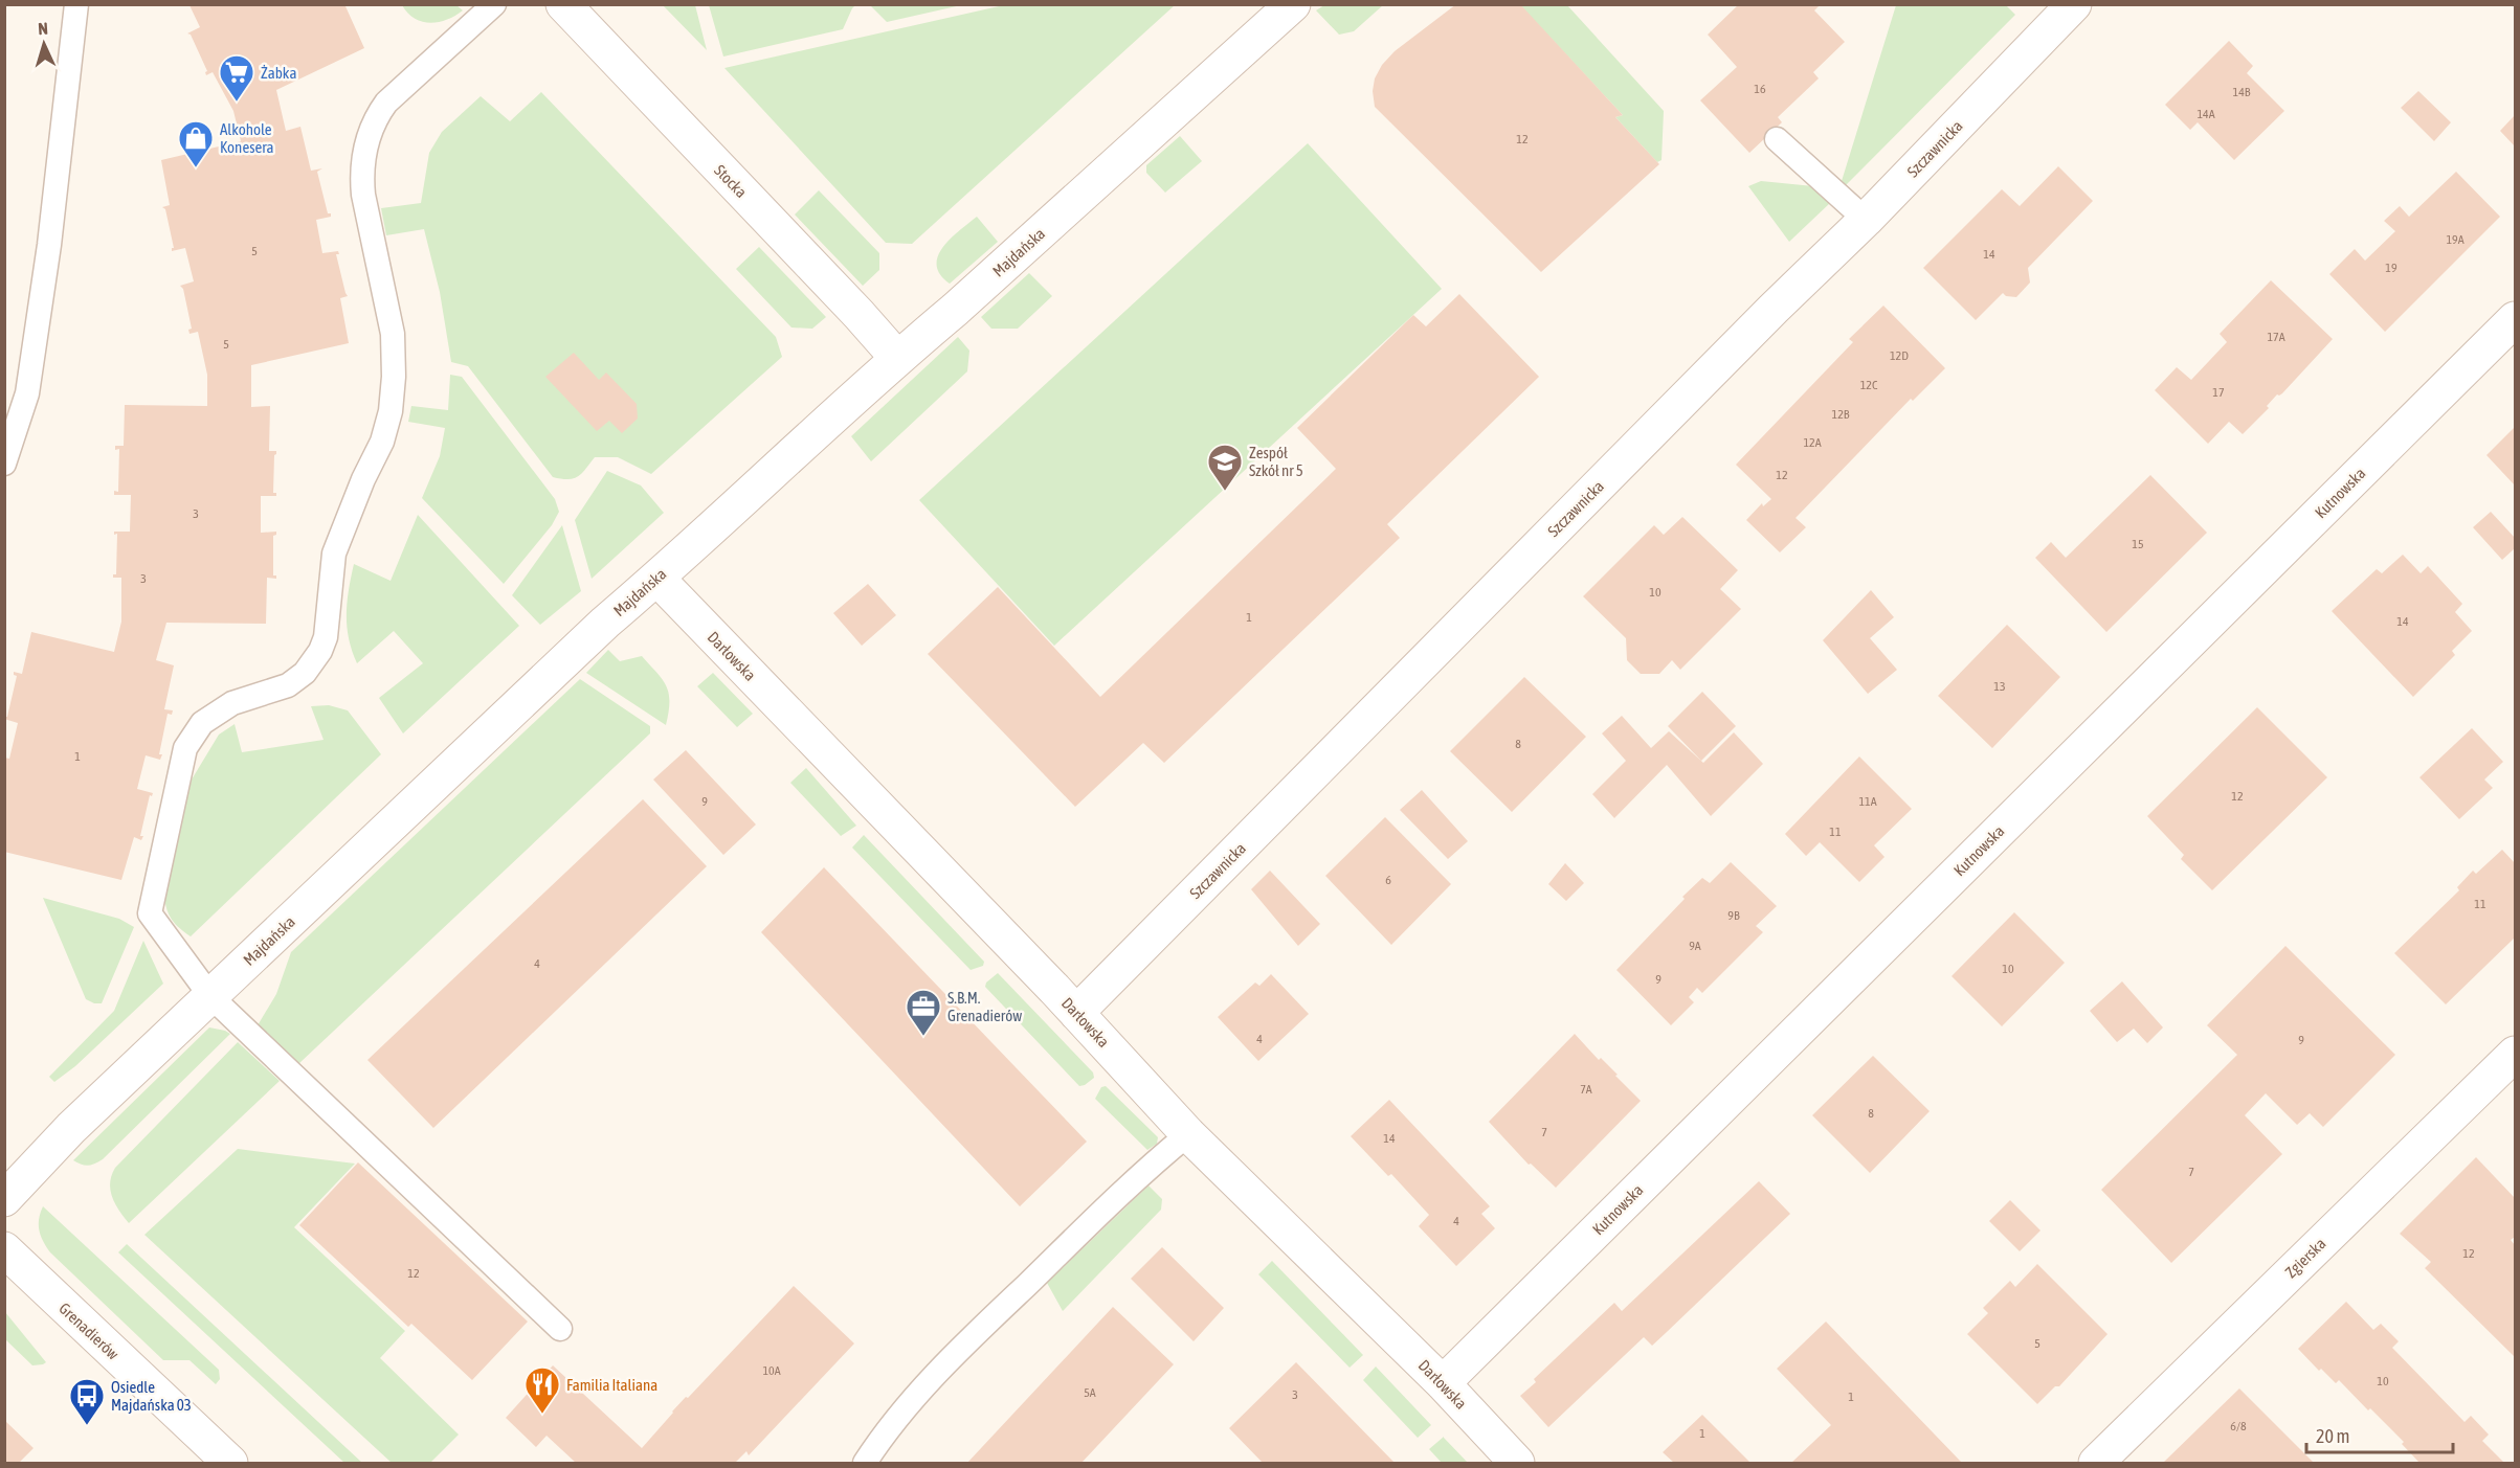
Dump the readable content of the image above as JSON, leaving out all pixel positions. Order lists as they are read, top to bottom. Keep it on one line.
{"streets":{"street":["Szczawnicka","Stocka","Majdańska","Kutnowska","Darłowska","Zgierska","Grenadierów"]},"crossings":[["Szczawnicka","Darłowska"],["Stocka","Majdańska"],["Majdańska","Darłowska"],["Kutnowska","Darłowska"]],"places":{"supermarket":["Żabka"],"shop":["Alkohole Konesera"],"school or university":["Zespół Szkół nr 5"],"office":["S.B.M. Grenadierów"],"restaurant":["Familia Italiana"],"bus stop":["Osiedle Majdańska 03"]},"house_numbers":["16","14B","14A","12","19A","5","14","19","17A","5","12D","12C","17","12B","12A","12","3","15","3","10","1","14","13","8","1","12","9","11A","11","6","11","9B","9A","4","10","9","4","9","7A","8","7","14","7","4","12","12","5","10A","10","5A","3","1","6/8","1"],"scale_bar":"20 m","north":"top"}
